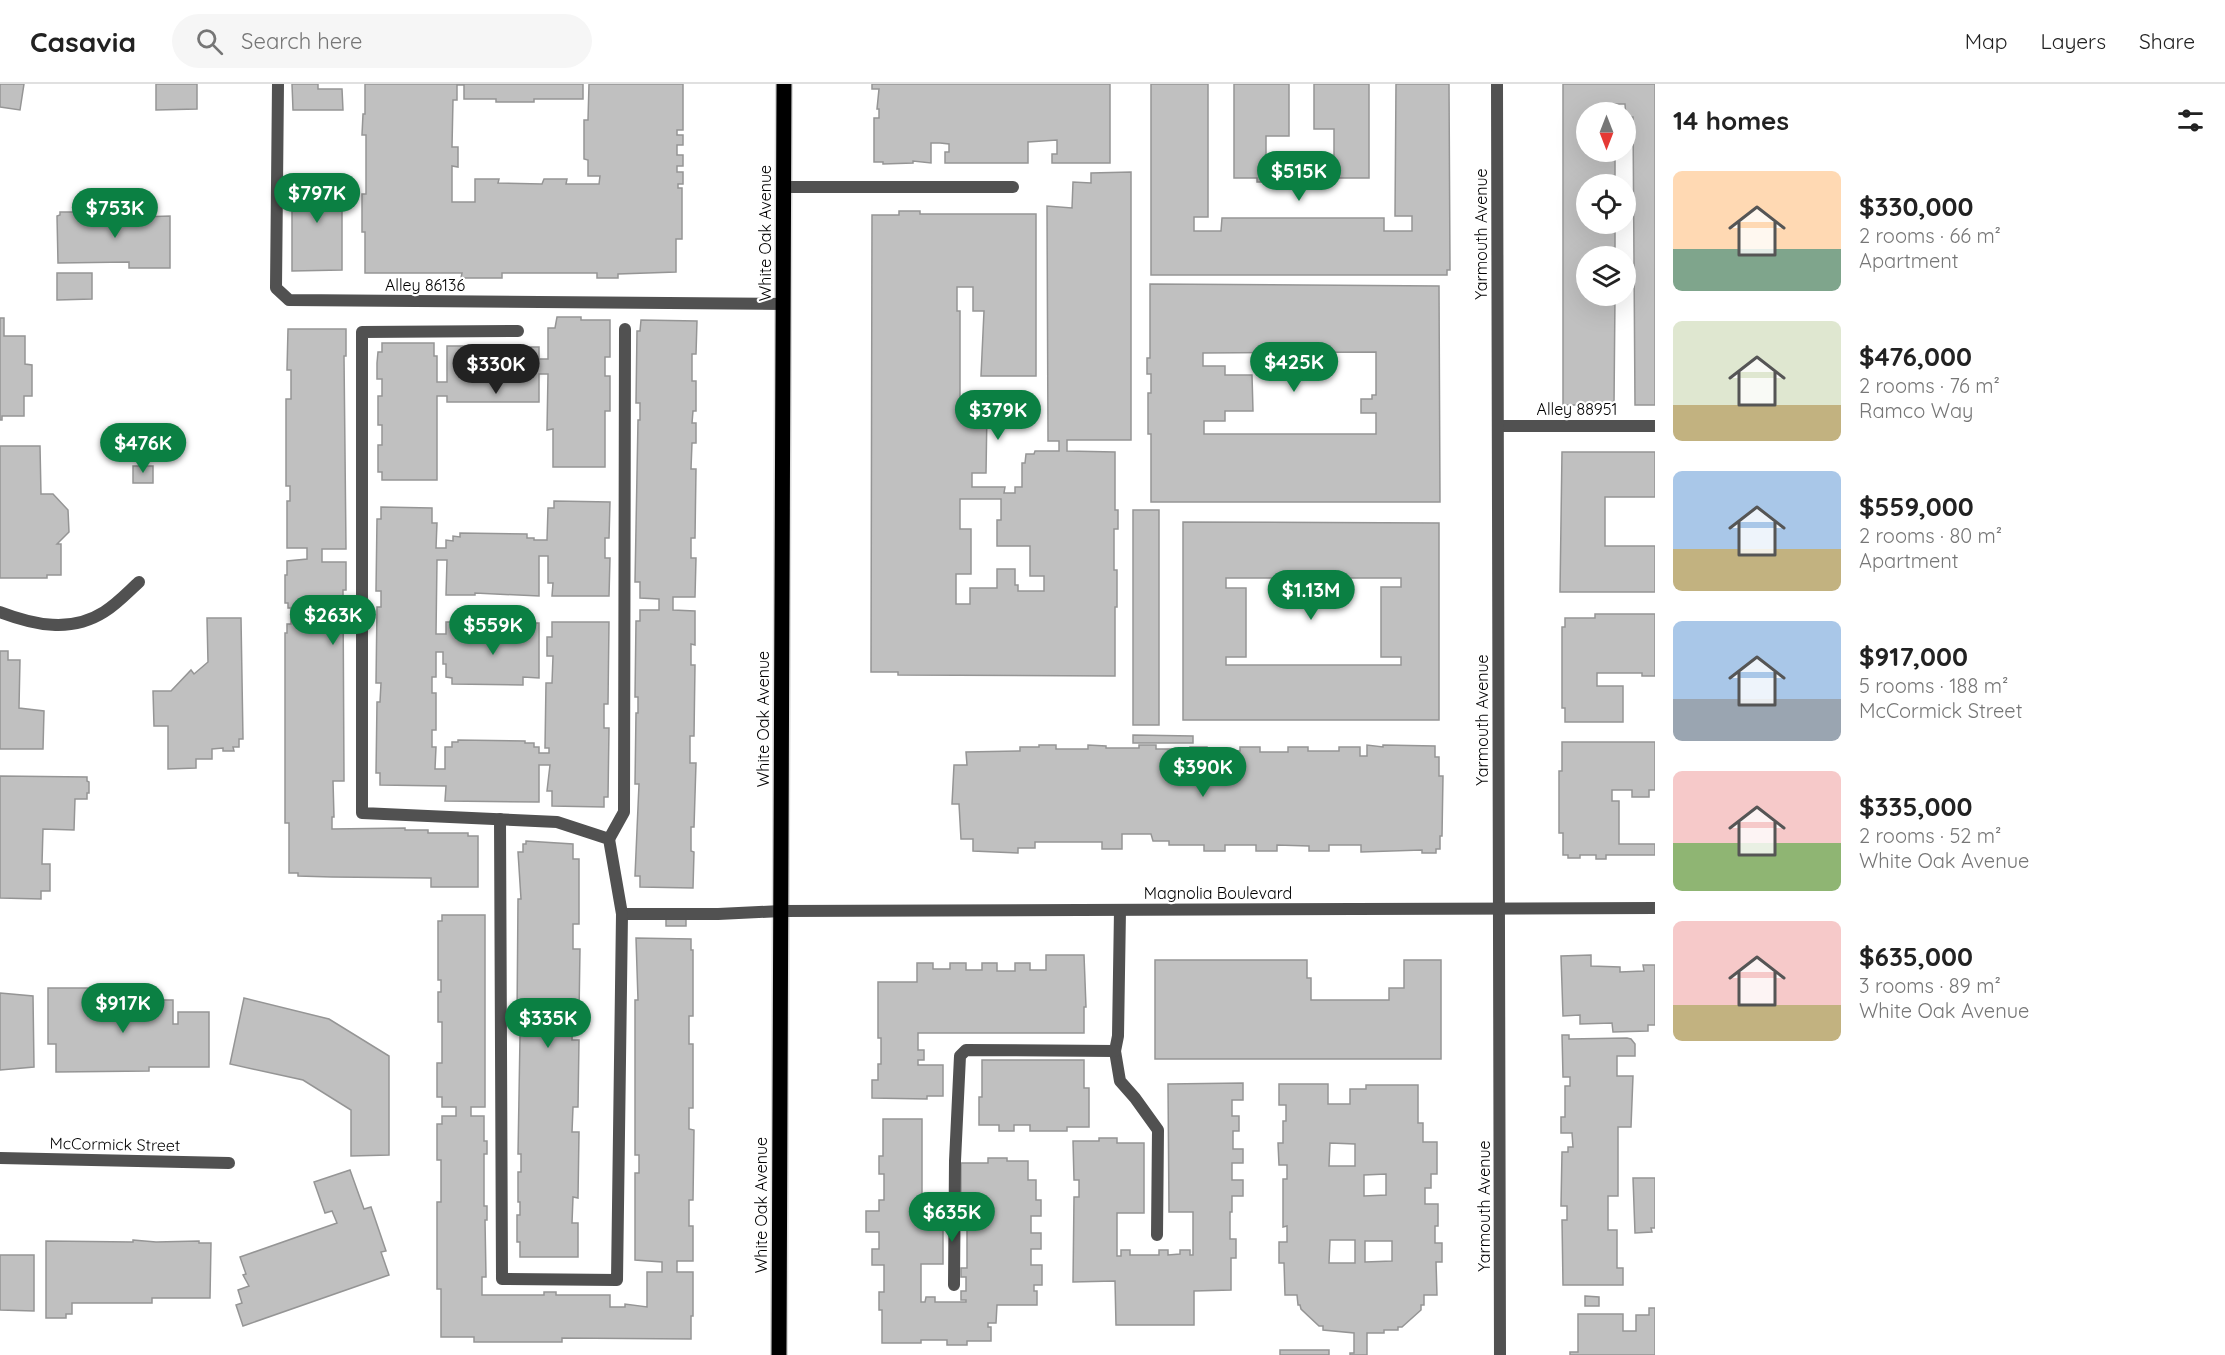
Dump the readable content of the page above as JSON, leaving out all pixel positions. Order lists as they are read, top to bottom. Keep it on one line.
{"streets":{"main road":["White Oak Avenue"],"street":["Yarmouth Avenue","Alley 86136","Alley 88951","Magnolia Boulevard","McCormick Street"]},"crossings":[["White Oak Avenue","Alley 86136"],["White Oak Avenue","Magnolia Boulevard"],["Yarmouth Avenue","Alley 88951"],["Yarmouth Avenue","Magnolia Boulevard"]],"north":"bottom","page":{"header":"Casavia","search":"Search here","nav":["Map","Layers","Share"],"heading":"14 homes","price":["$515K","$797K","$753K","$425K","$330K","$379K","$476K","$1.13M","$263K","$559K","$390K","$917K","$335K","$635K"],"list":[{"name":"$330,000","note":"2 rooms · 66 m² · Apartment"},{"name":"$476,000","note":"2 rooms · 76 m² · Ramco Way"},{"name":"$559,000","note":"2 rooms · 80 m² · Apartment"},{"name":"$917,000","note":"5 rooms · 188 m² · McCormick Street"},{"name":"$335,000","note":"2 rooms · 52 m² · White Oak Avenue"},{"name":"$635,000","note":"3 rooms · 89 m² · White Oak Avenue"}]}}
